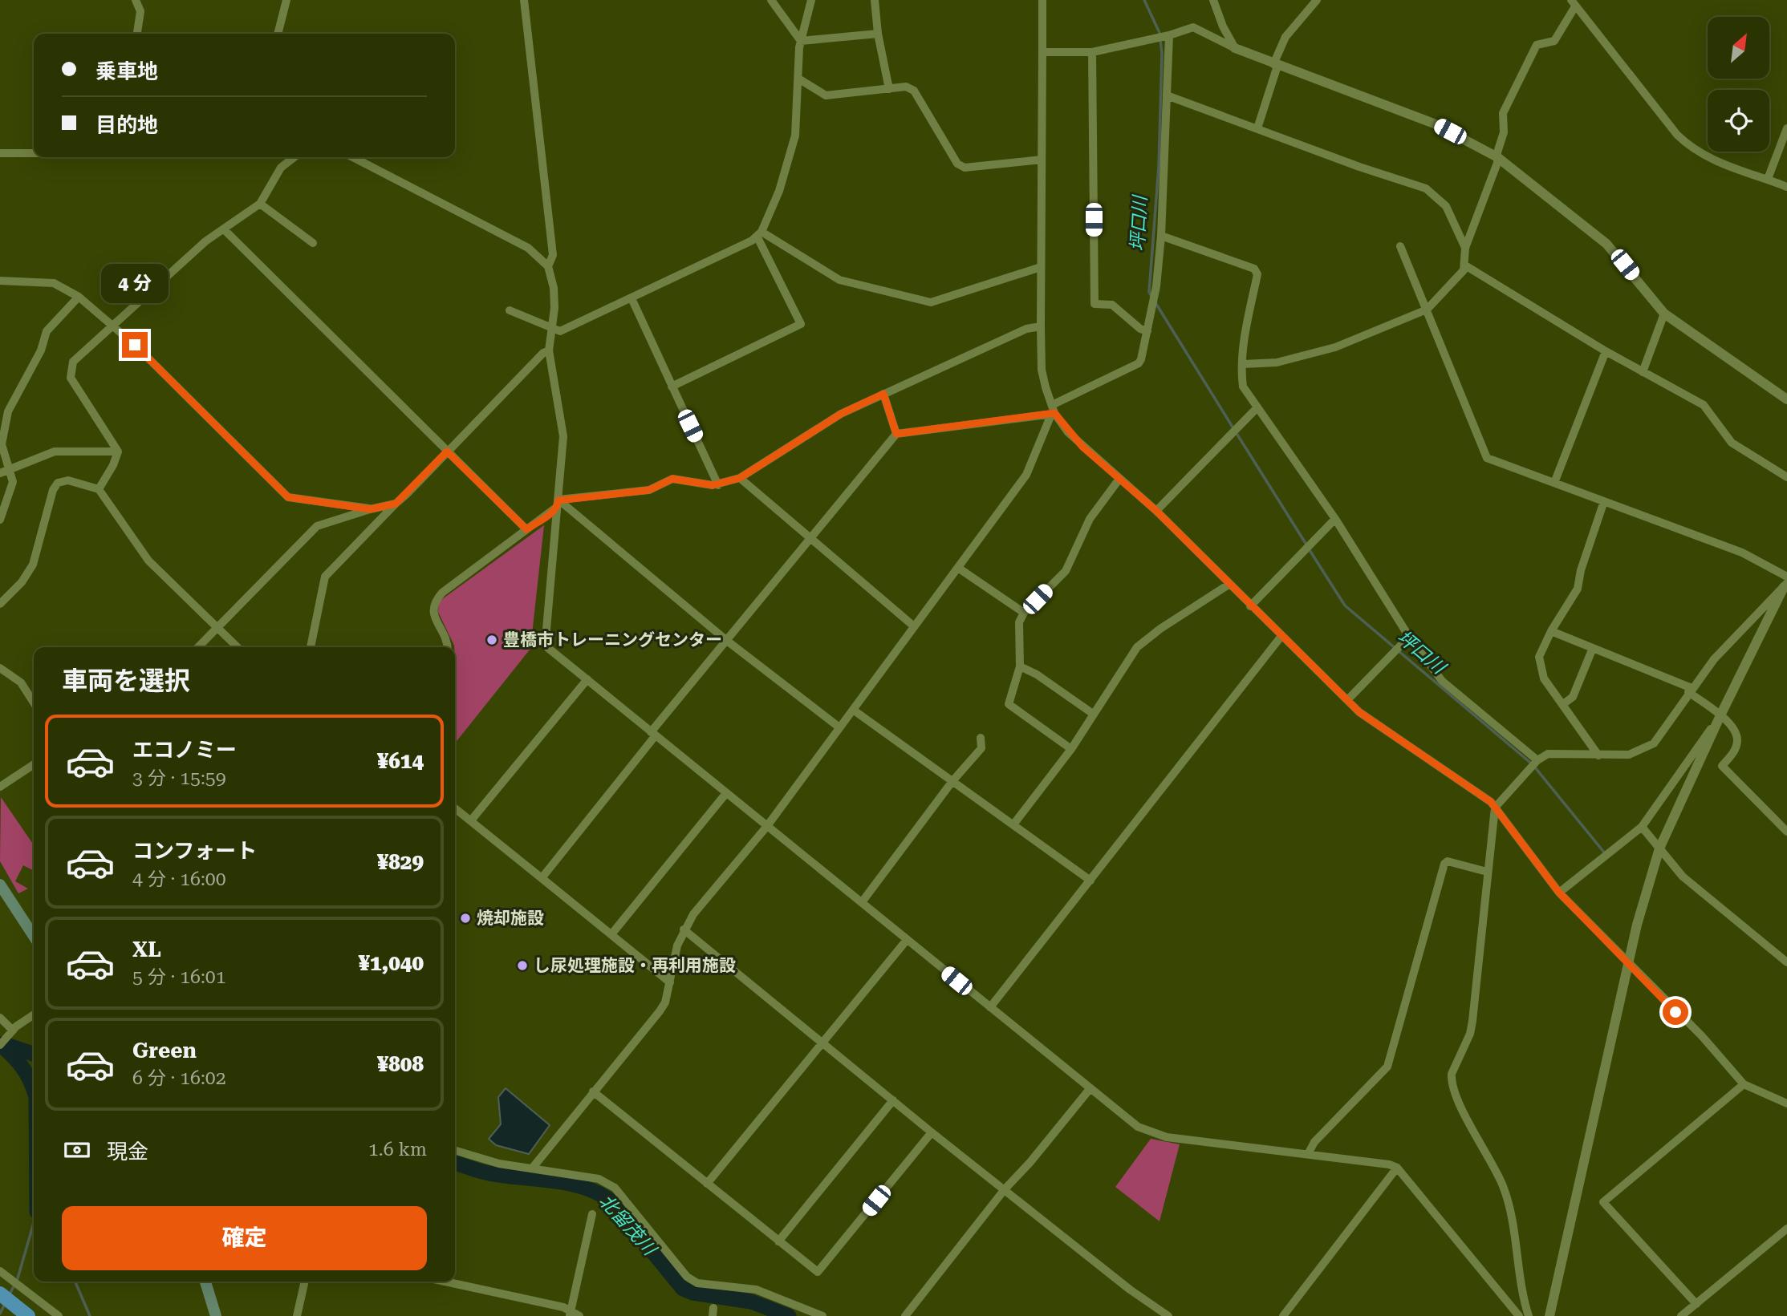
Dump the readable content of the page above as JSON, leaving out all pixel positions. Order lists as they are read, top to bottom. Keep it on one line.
{"water":["坪口川","北留茂川"],"places":["豊橋市トレーニングセンター","焼却施設","し尿処理施設・再利用施設"],"north":"top right","page":{"banner":["乗車地","目的地"],"bubble":"4 分","heading":"車両を選択","list":[{"name":"エコノミー","note":"3 分 · 15:59","value":"¥614"},{"name":"コンフォート","note":"4 分 · 16:00","value":"¥829"},{"name":"XL","note":"5 分 · 16:01","value":"¥1,040"},{"name":"Green","note":"6 分 · 16:02","value":"¥808"}],"pay":["現金","1.6 km"],"buttons":"確定"}}
